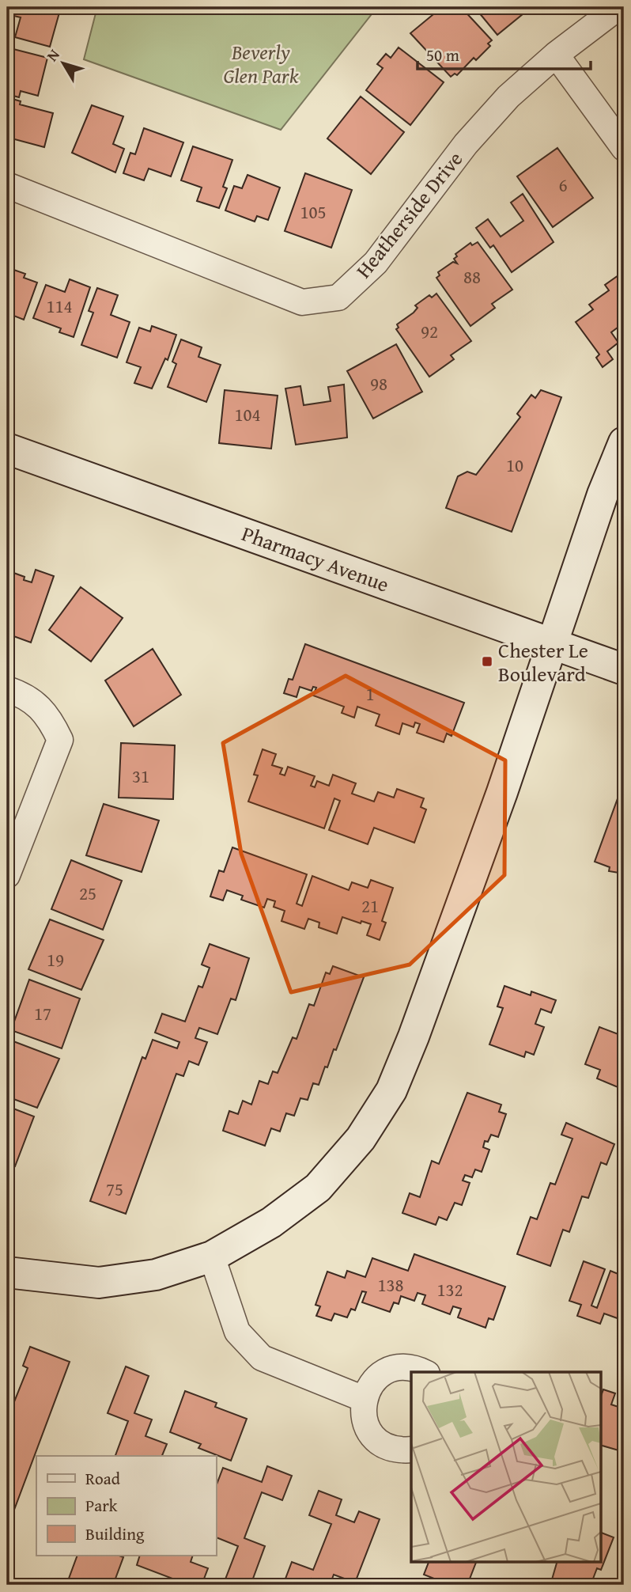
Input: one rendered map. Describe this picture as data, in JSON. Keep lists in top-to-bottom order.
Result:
{
  "streets": {
    "street": ["Heatherside Drive", "Pharmacy Avenue"]
  },
  "parks": ["Beverly Glen Park"],
  "places": {
    "transit": ["Chester Le Boulevard"]
  },
  "house_numbers": [
    "6",
    "105",
    "88",
    "114",
    "92",
    "98",
    "104",
    "10",
    "1",
    "31",
    "25",
    "21",
    "19",
    "17",
    "75",
    "138",
    "132"
  ],
  "legend": ["Road", "Park", "Building"],
  "scale_bar": "50 m",
  "north": "top left"
}
